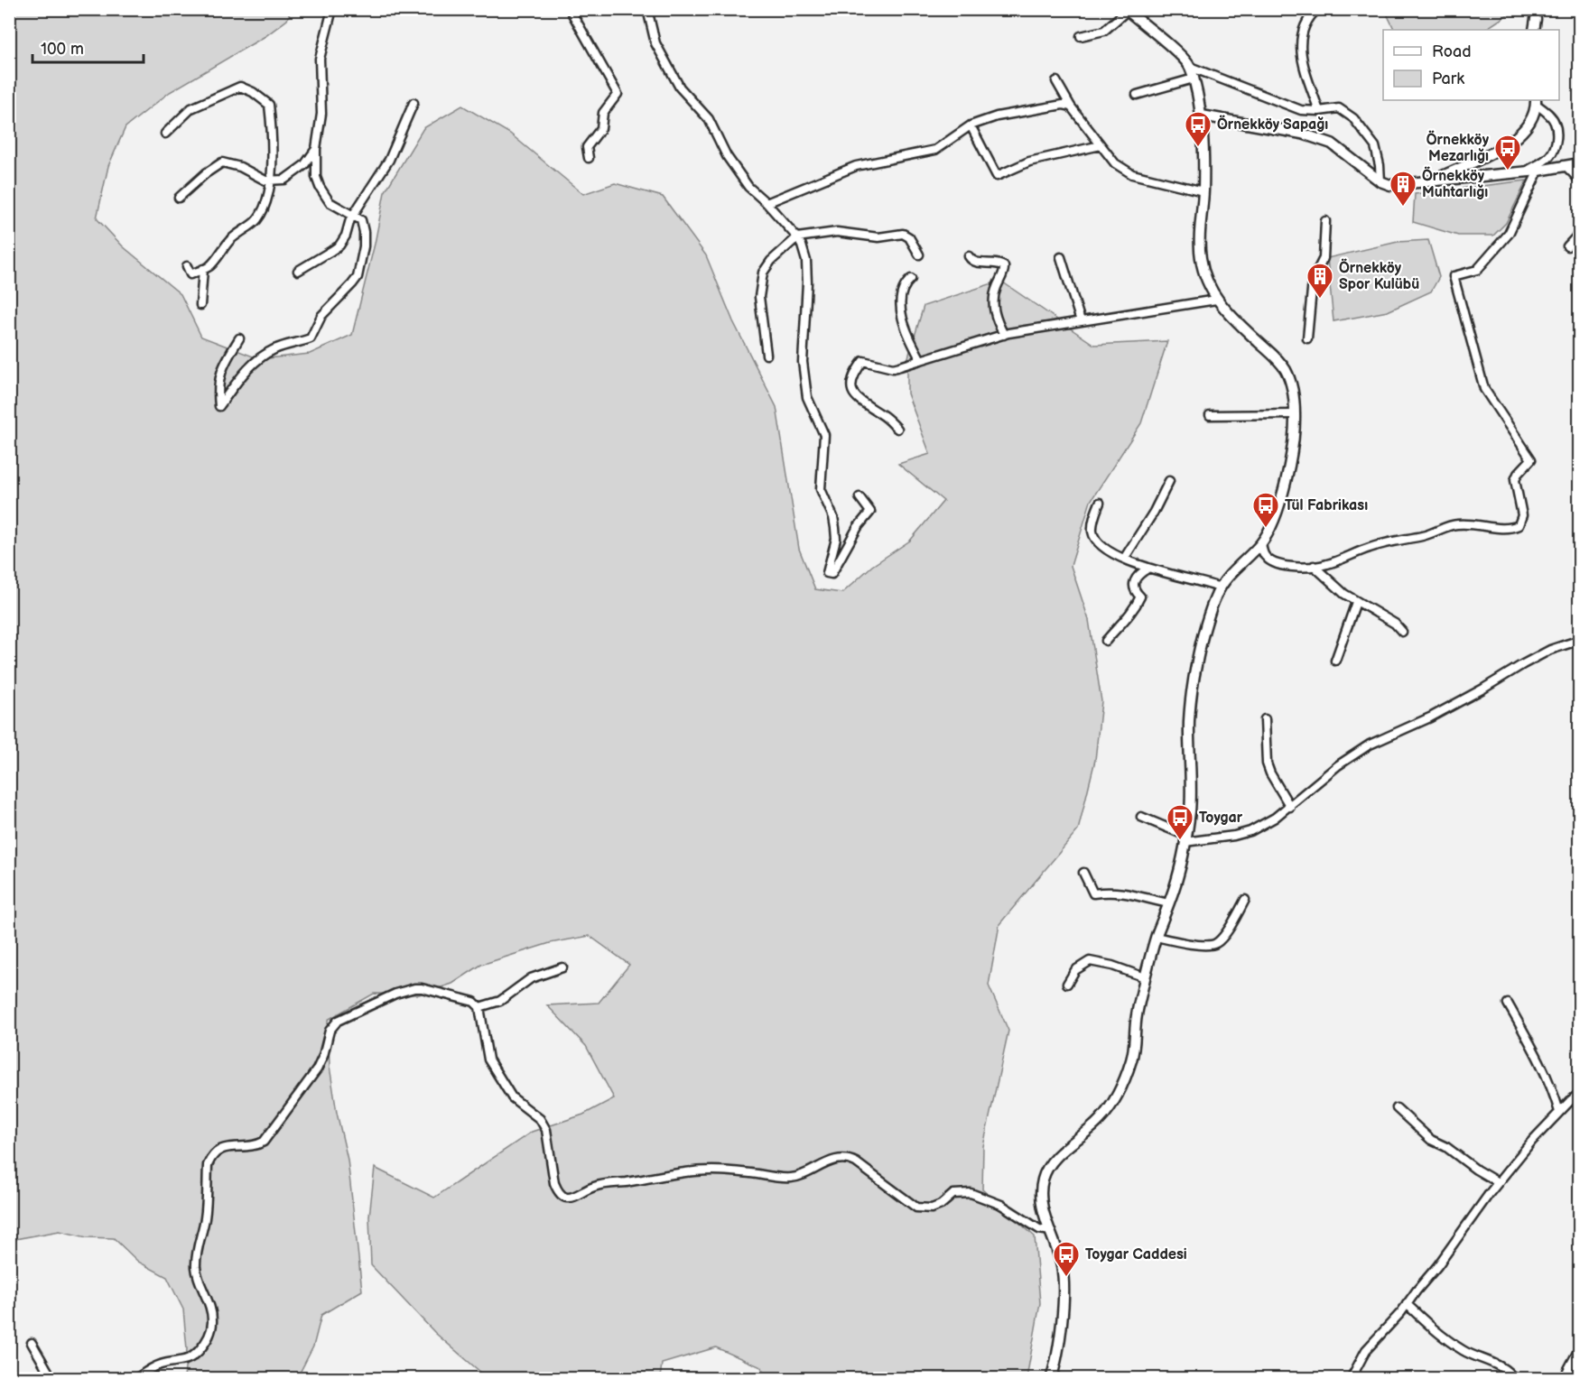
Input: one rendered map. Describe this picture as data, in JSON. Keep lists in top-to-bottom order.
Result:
{
  "places": {
    "bus stop": [
      "Örnekköy Sapağı",
      "Örnekköy Mezarlığı",
      "Tül Fabrikası",
      "Toygar",
      "Toygar Caddesi"
    ],
    "building": ["Örnekköy Muhtarlığı", "Örnekköy Spor Kulübü"]
  },
  "legend": ["Road", "Park"],
  "scale_bar": "100 m"
}
